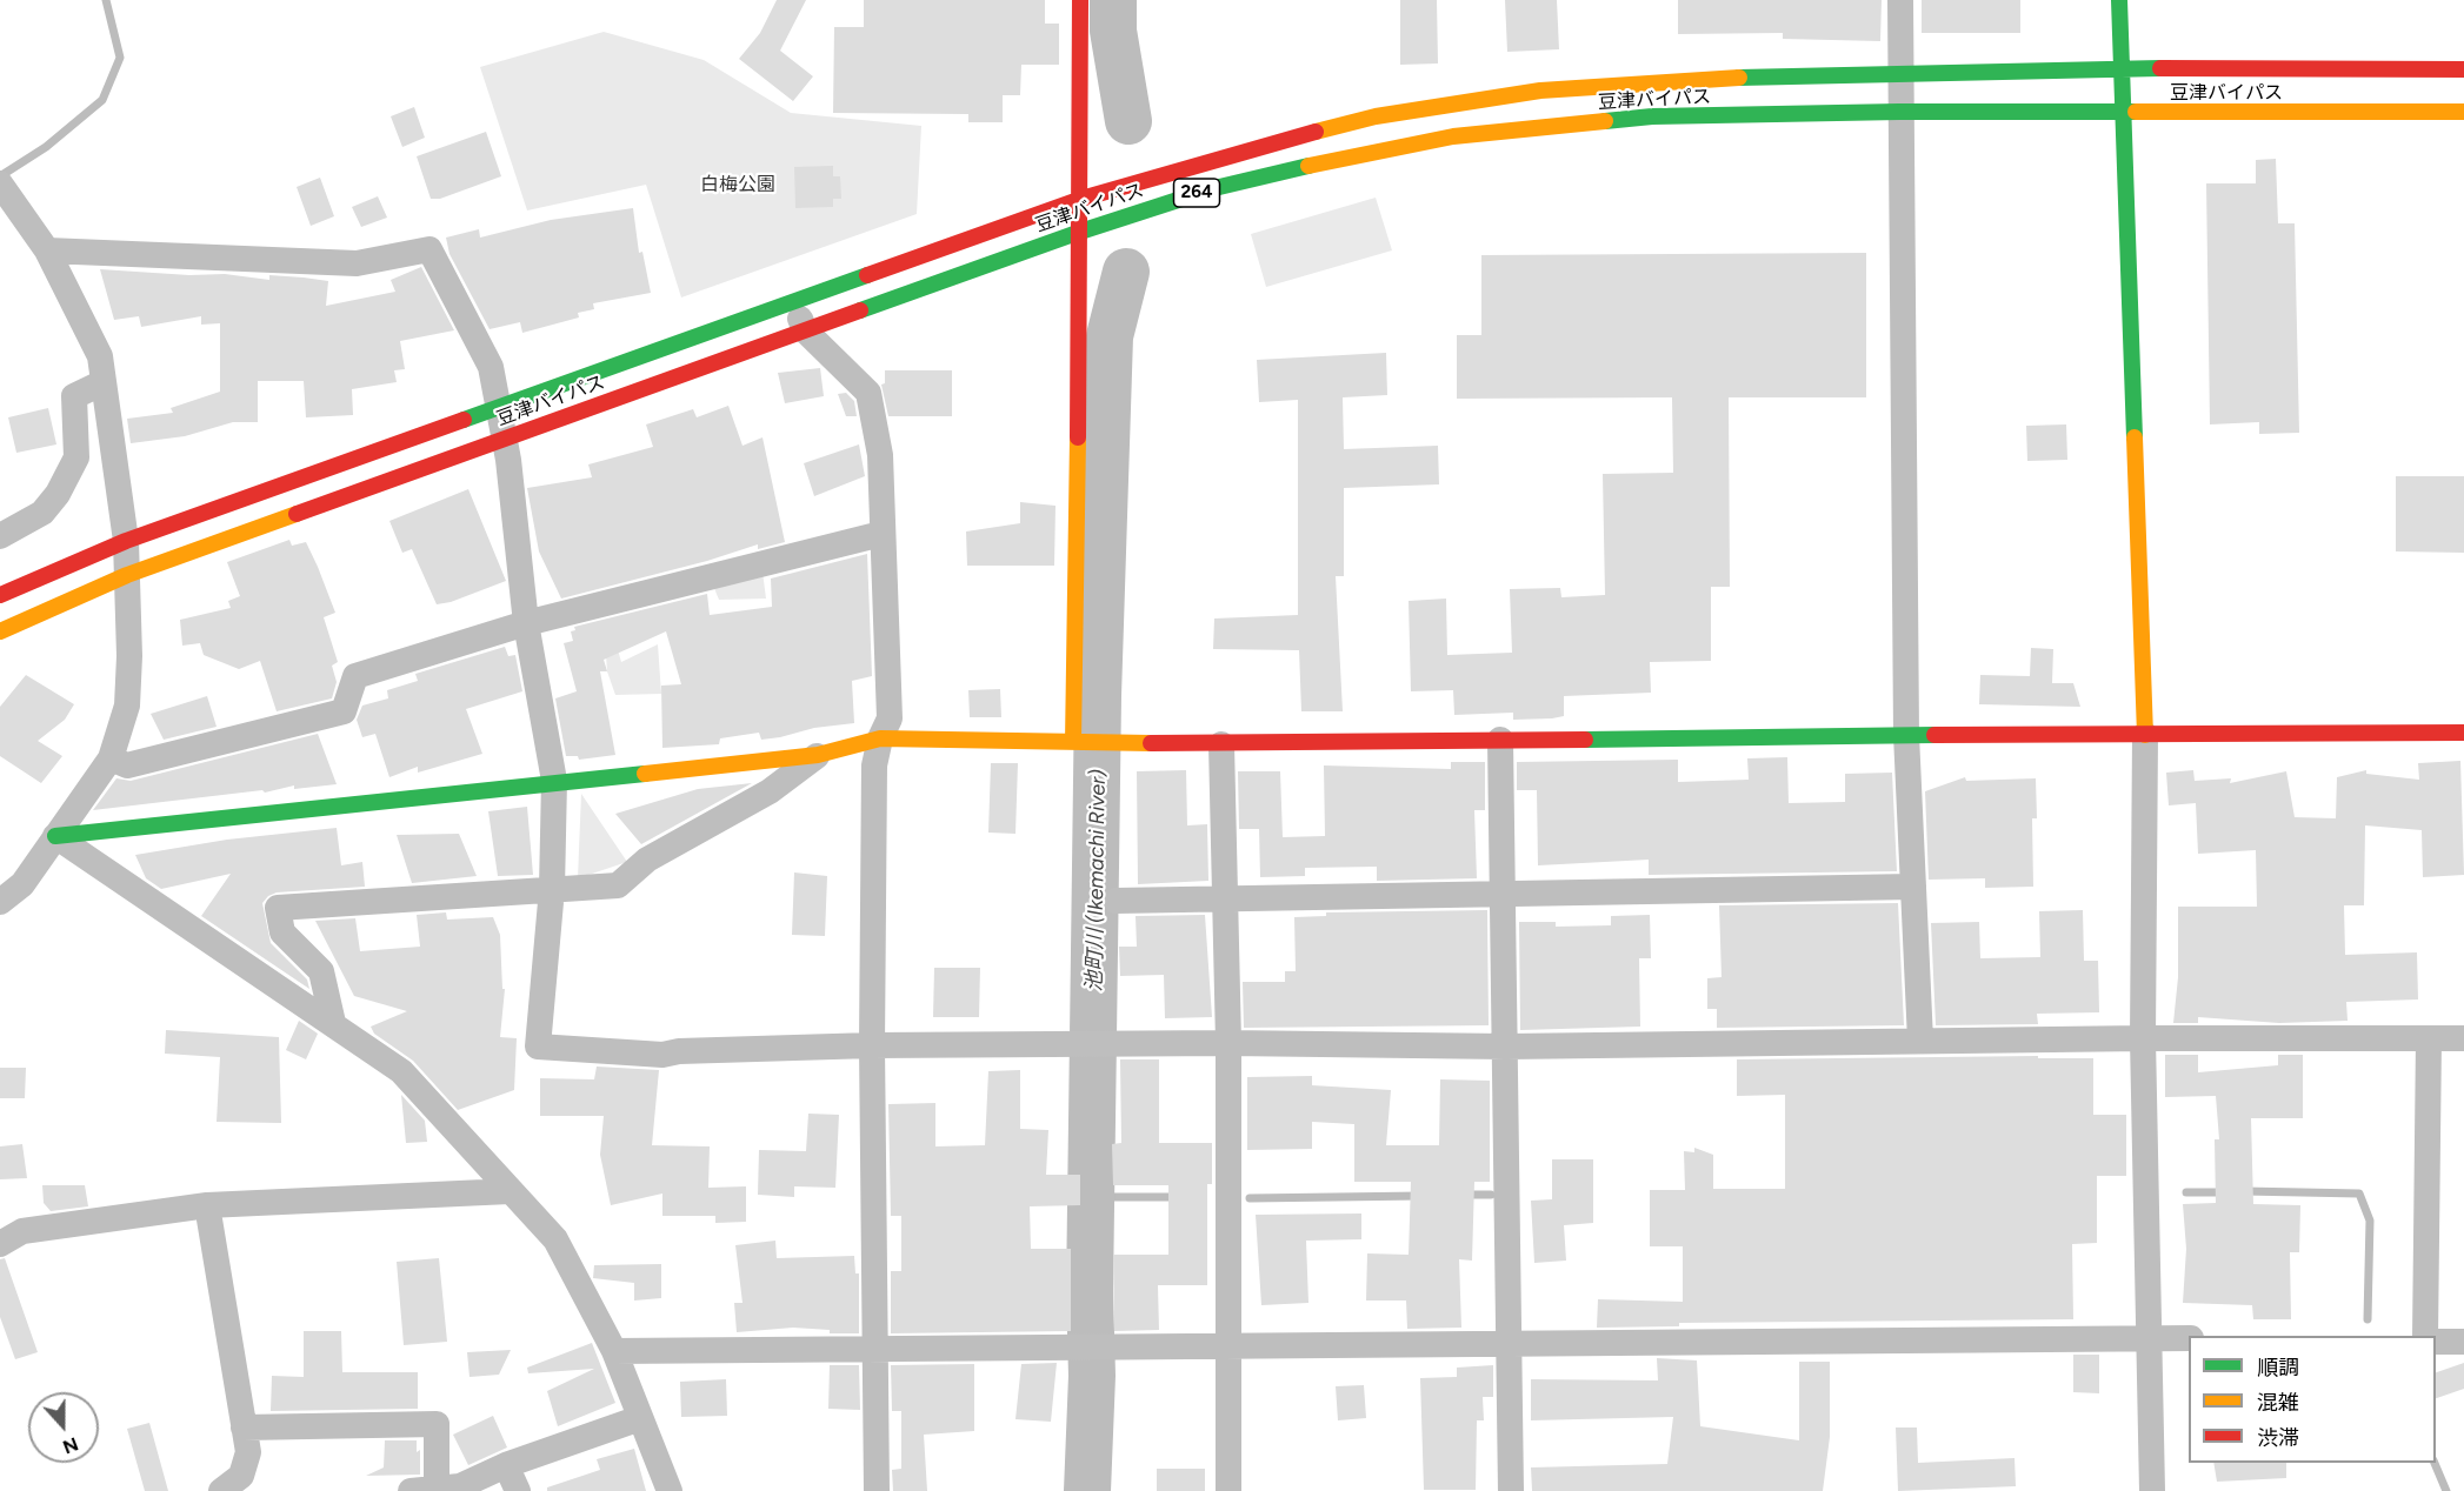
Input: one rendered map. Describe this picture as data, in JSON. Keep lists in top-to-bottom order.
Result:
{
  "streets": {
    "main road": ["豆津バイパス", "264"]
  },
  "water": ["池町川 (Ikemachi River)"],
  "parks": ["白梅公園"],
  "legend": ["順調", "混雑", "渋滞"],
  "north": "bottom"
}
